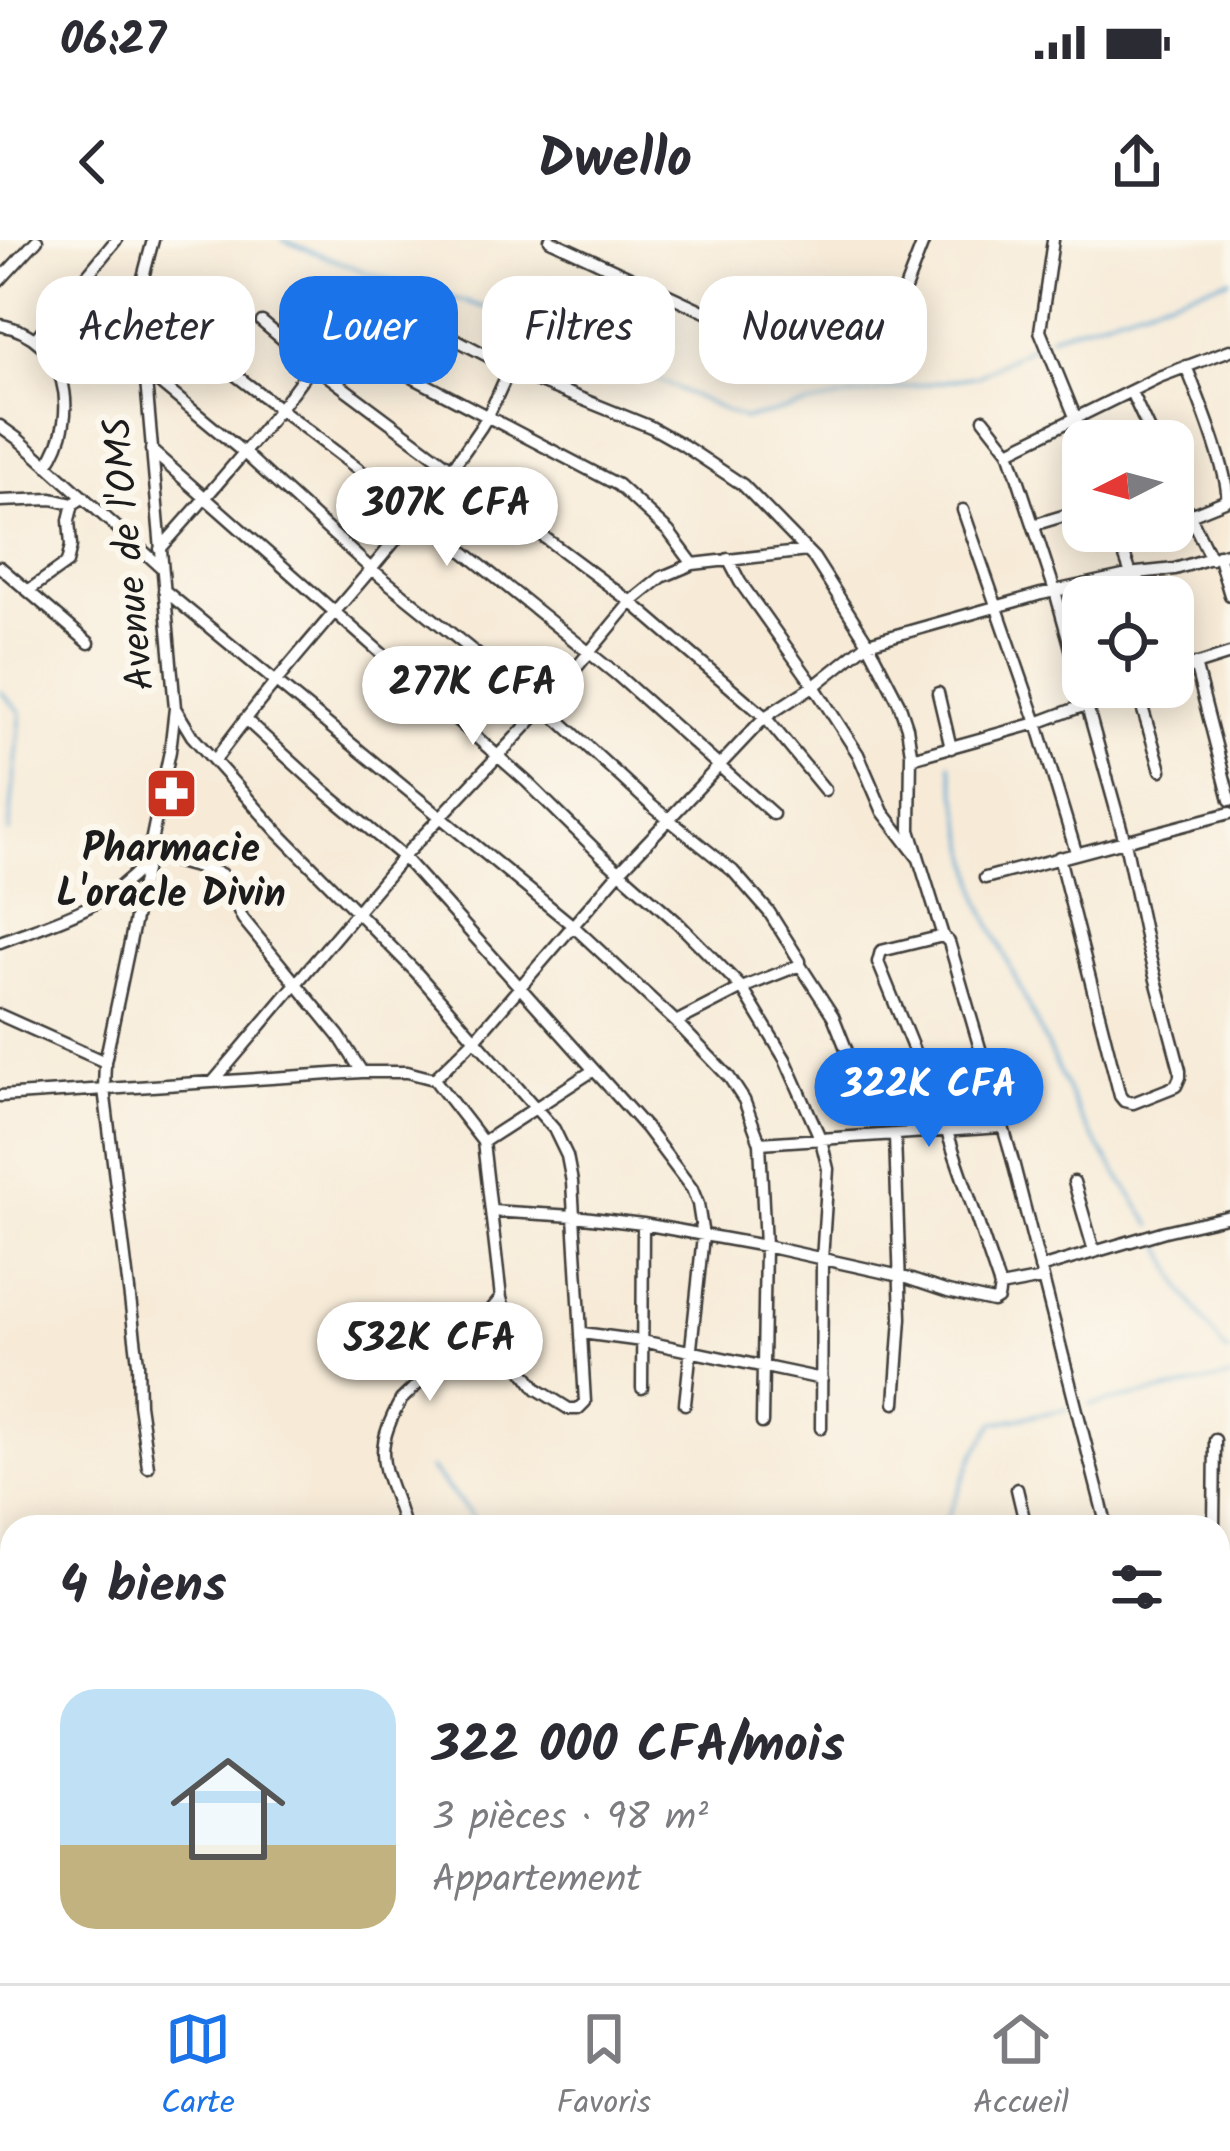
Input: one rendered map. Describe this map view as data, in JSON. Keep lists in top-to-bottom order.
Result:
{
  "streets": {
    "street": ["Avenue de l'OMS"]
  },
  "places": {
    "pharmacy": ["Pharmacie L'oracle Divin"]
  },
  "north": "left",
  "page": {
    "status": "06:27",
    "header": "Dwello",
    "chip": [
      "Acheter",
      "Louer",
      "Filtres",
      "Nouveau"
    ],
    "price": [
      "307K CFA",
      "277K CFA",
      "322K CFA",
      "532K CFA"
    ],
    "heading": "4 biens",
    "list": [
      {
        "name": "322 000 CFA/mois",
        "note": "3 pièces · 98 m² · Appartement"
      }
    ],
    "tabs": ["Carte", "Favoris", "Accueil"]
  }
}
